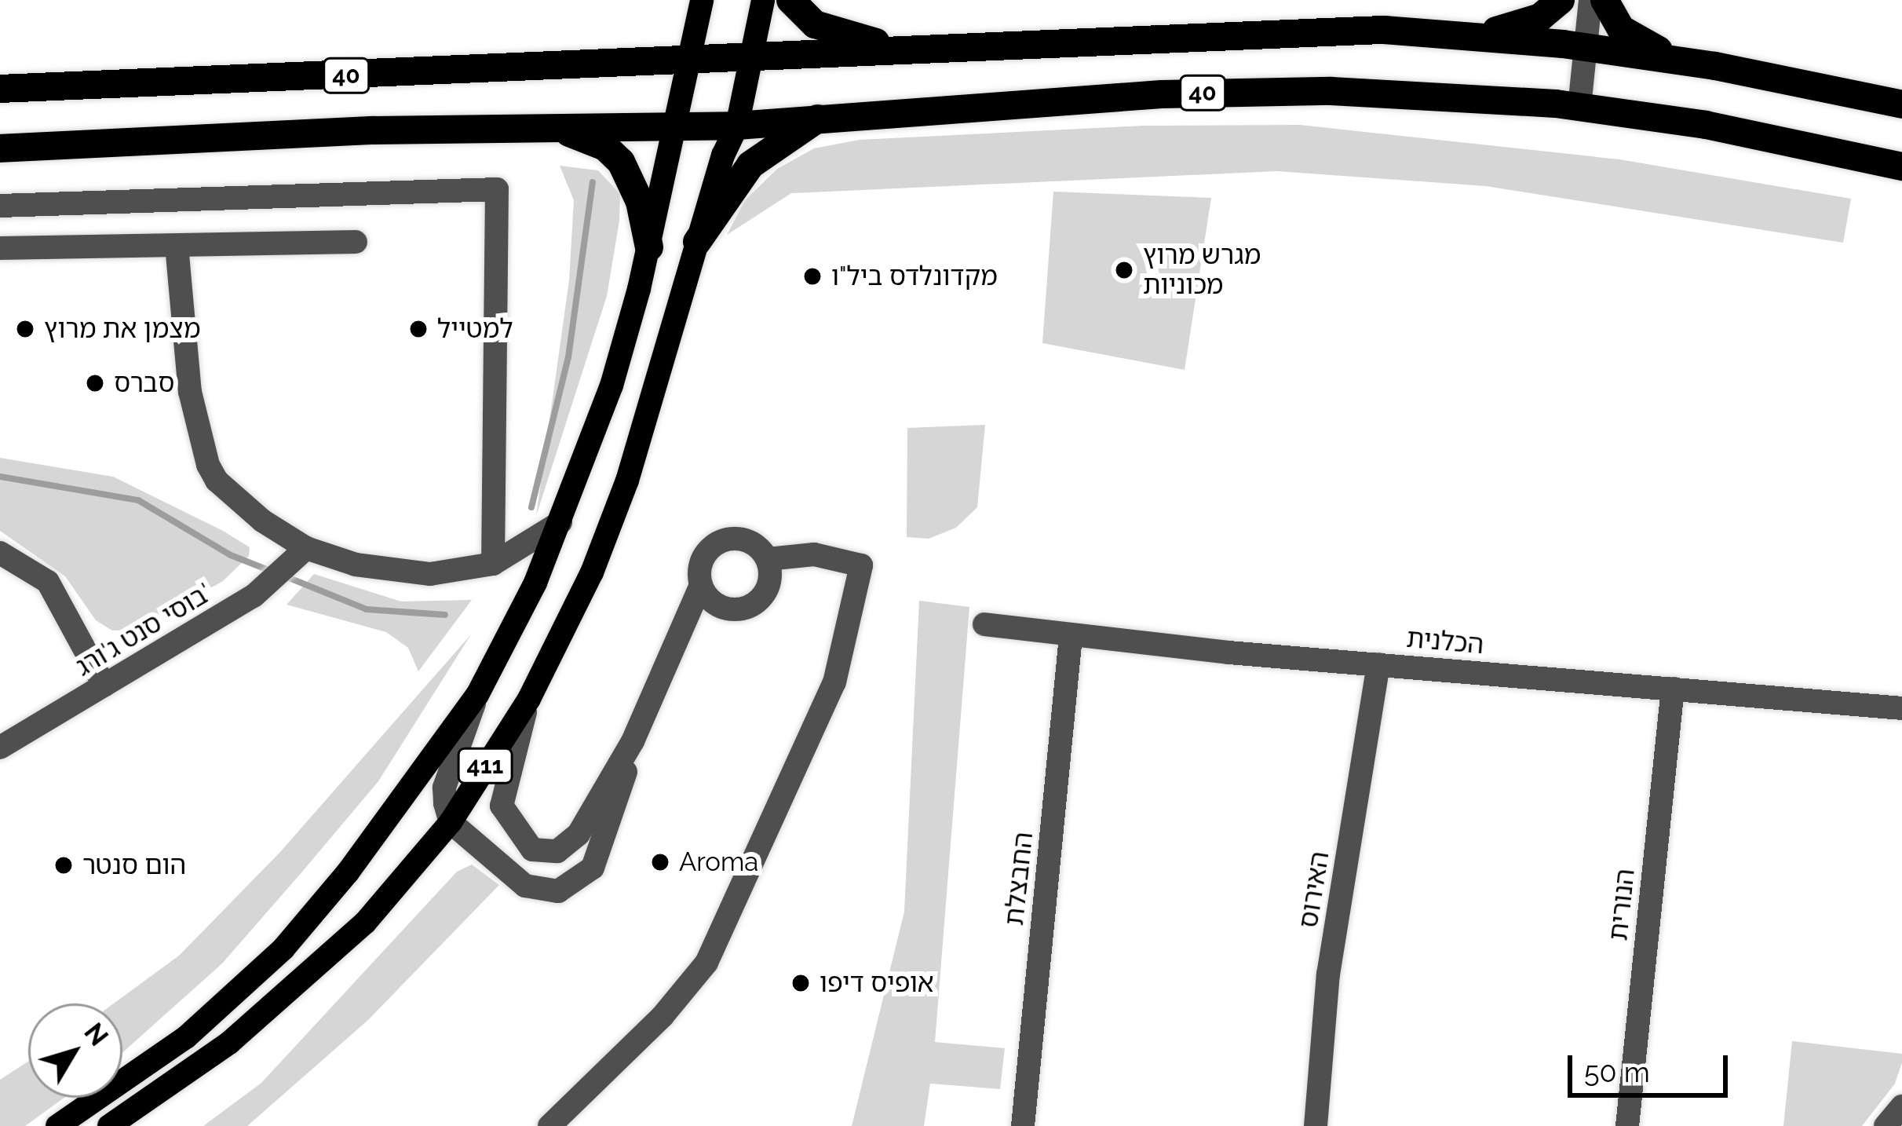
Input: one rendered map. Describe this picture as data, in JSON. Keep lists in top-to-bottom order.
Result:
{
  "streets": {
    "highway": ["40"],
    "main road": ["411"],
    "street": [
      "בוסי סנט ג'ורג'",
      "הכלנית",
      "החבצלת",
      "האירוס",
      "הנורית"
    ]
  },
  "crossings": [
    ["40", "411"],
    ["הכלנית", "החבצלת"],
    ["הכלנית", "האירוס"],
    ["הכלנית", "הנורית"]
  ],
  "places": [
    "מגרש מרוץ מכוניות",
    "מקדונלדס ביל\"ו",
    "מצמן את מרוץ",
    "למטייל",
    "סברס",
    "Aroma",
    "הום סנטר",
    "אופיס דיפו"
  ],
  "scale_bar": "50 m",
  "north": "top right"
}
